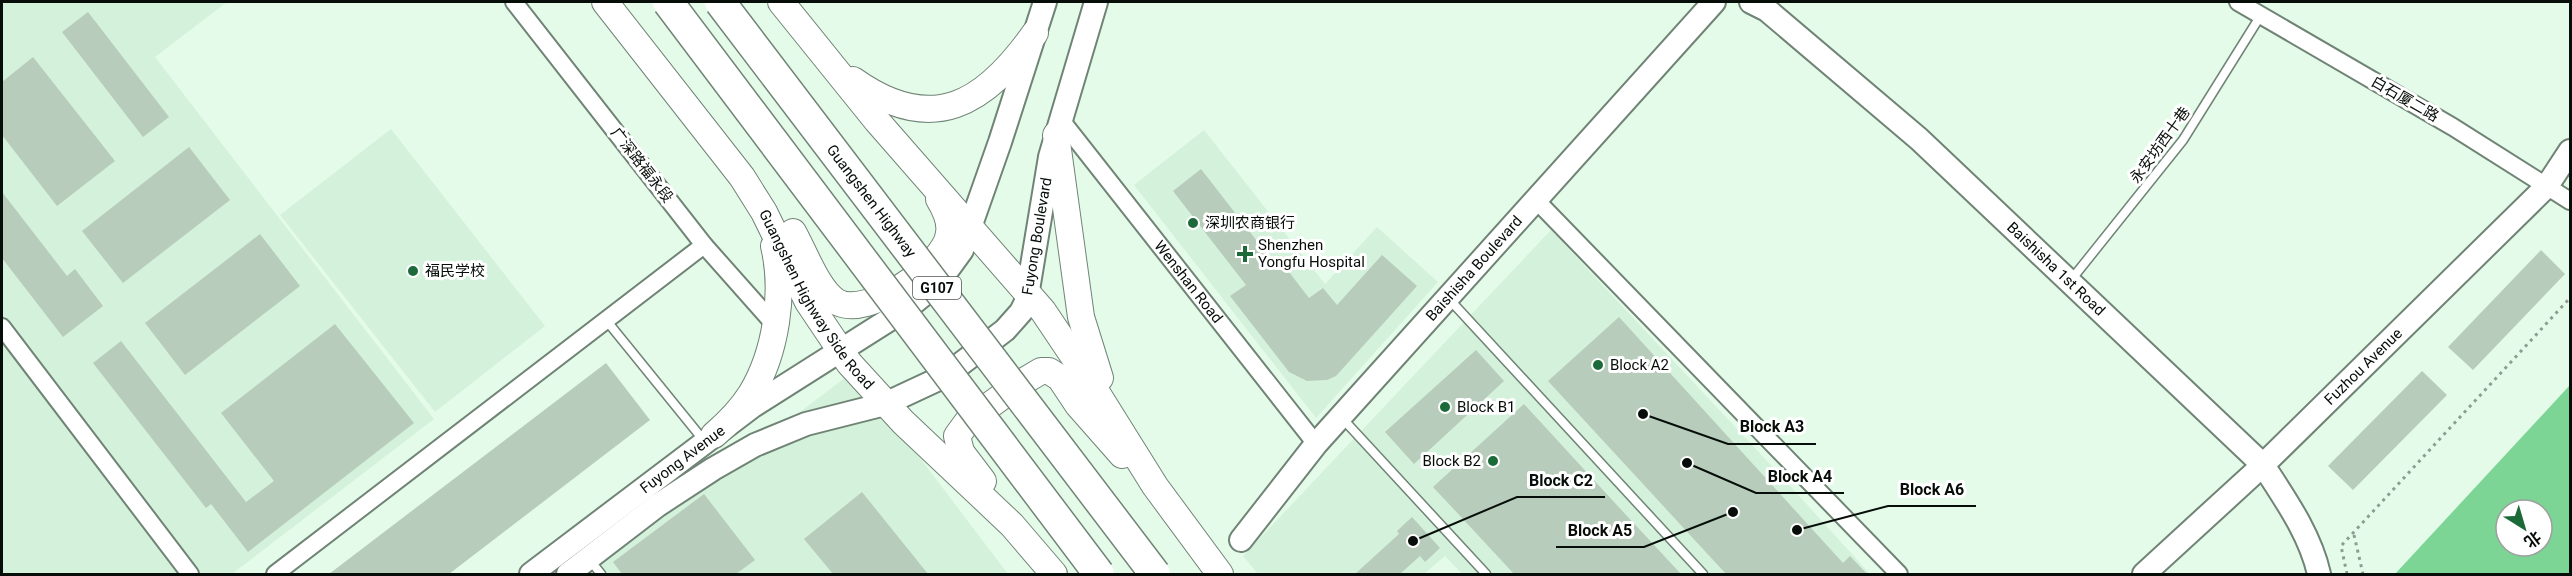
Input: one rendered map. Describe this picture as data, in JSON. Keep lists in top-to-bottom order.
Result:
{
  "streets": {
    "highway": ["Guangshen Highway", "G107"],
    "main road": [
      "Fuyong Boulevard",
      "Baishisha Boulevard",
      "Baishisha 1st Road",
      "Guangshen Highway Side Road",
      "Fuzhou Avenue",
      "Fuyong Avenue"
    ],
    "street": ["白石厦二路", "广深路福永段", "Wenshan Road"],
    "lane": ["永安坊西十巷"]
  },
  "crossings": [
    ["白石厦二路", "永安坊西十巷"],
    ["白石厦二路", "Fuzhou Avenue"],
    ["永安坊西十巷", "Baishisha 1st Road"],
    ["Fuyong Boulevard", "Wenshan Road"],
    ["Fuyong Boulevard", "Guangshen Highway Side Road"],
    ["Fuyong Boulevard", "Fuyong Avenue"],
    ["Baishisha Boulevard", "Wenshan Road"],
    ["Baishisha 1st Road", "Fuzhou Avenue"],
    ["Guangshen Highway Side Road", "Fuyong Avenue"]
  ],
  "places": {
    "other": [
      "深圳农商银行",
      "福民学校",
      "Block A2",
      "Block B1",
      "Block A3",
      "Block B2",
      "Block A4",
      "Block A5",
      "Block A6",
      "Block C2"
    ],
    "health": ["Shenzhen Yongfu Hospital"]
  },
  "north": "bottom right"
}
